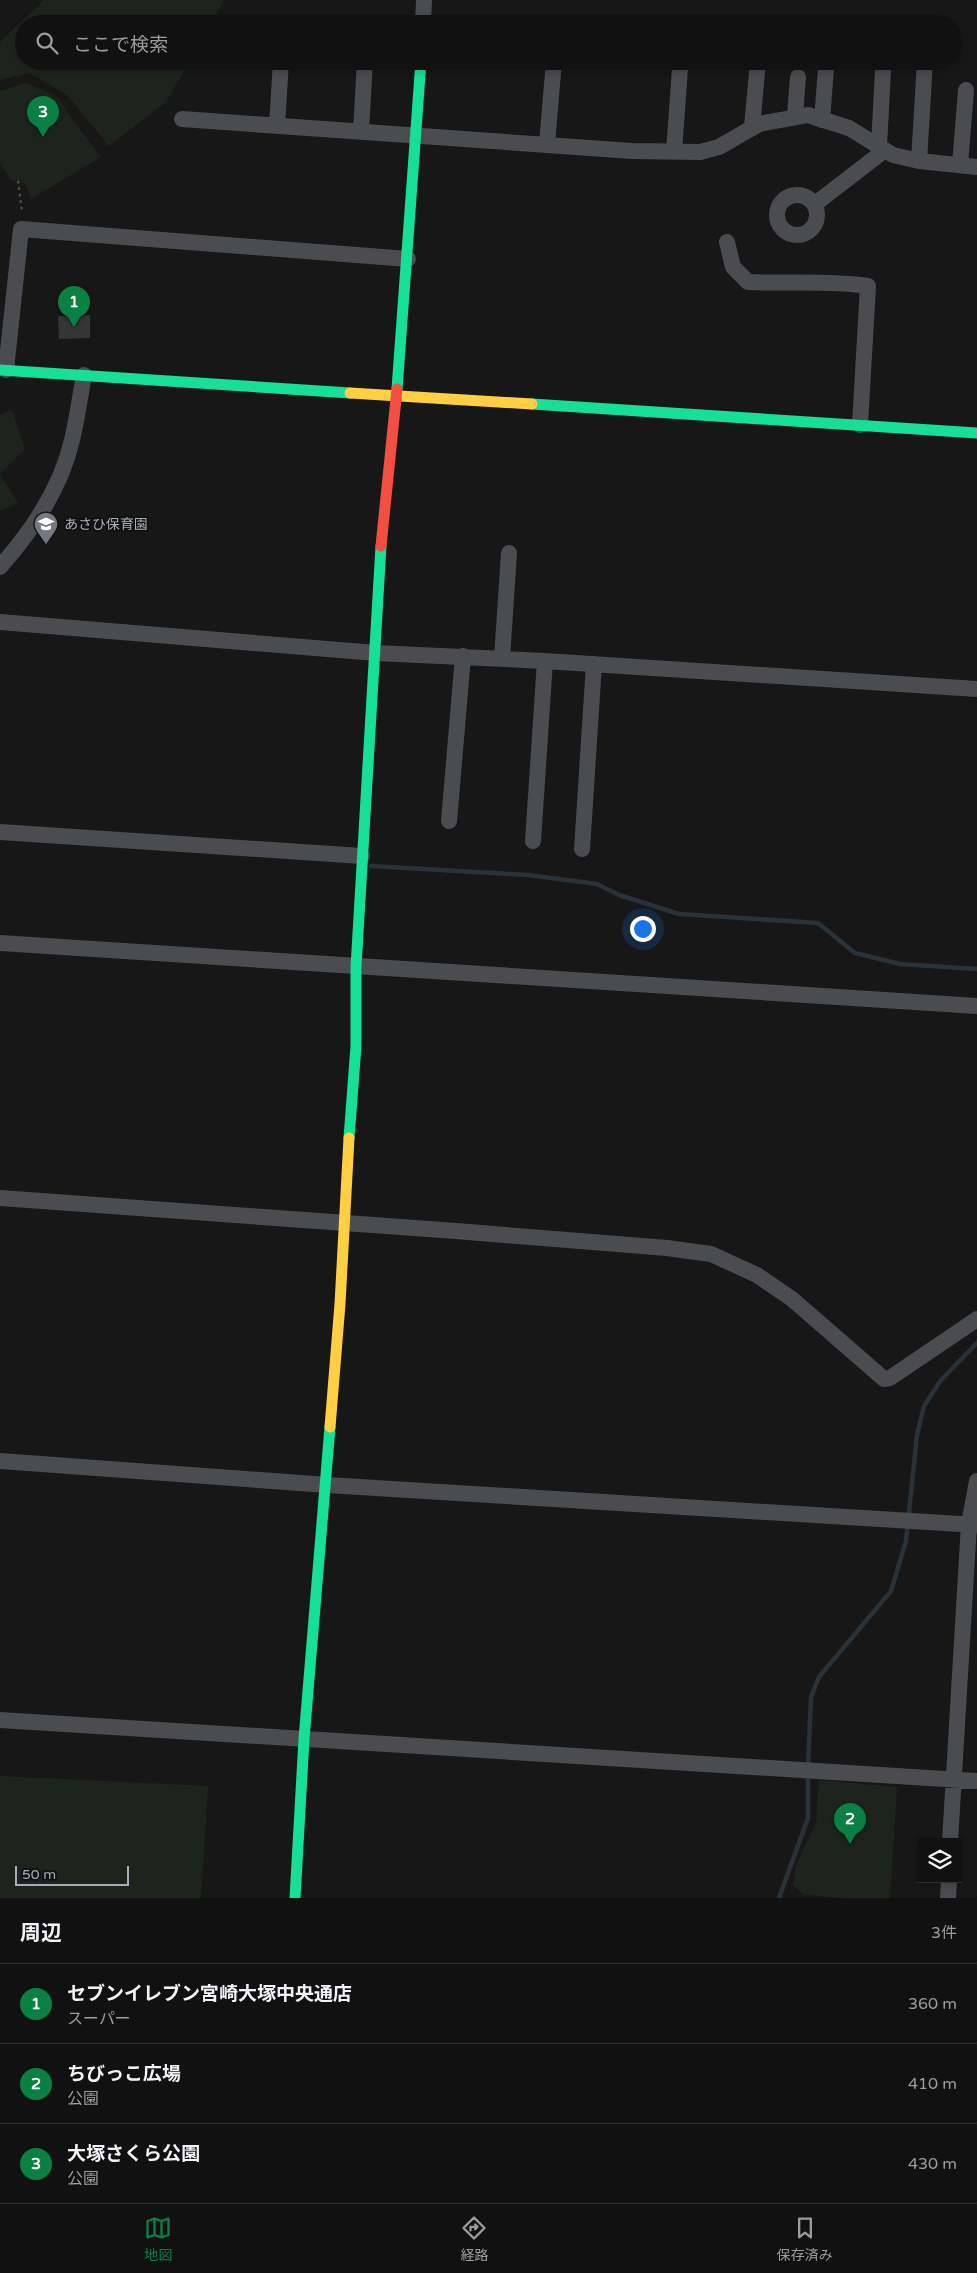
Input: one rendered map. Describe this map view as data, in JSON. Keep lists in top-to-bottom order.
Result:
{
  "places": {
    "school or university": ["あさひ保育園"]
  },
  "scale_bar": "50 m",
  "page": {
    "search": "ここで検索",
    "pins": ["3", "1", "2"],
    "scale": "50 m",
    "heading": ["周辺", "3件"],
    "list": [
      {
        "mark": "1",
        "name": "セブンイレブン宮崎大塚中央通店",
        "note": "スーパー",
        "value": "360 m"
      },
      {
        "mark": "2",
        "name": "ちびっこ広場",
        "note": "公園",
        "value": "410 m"
      },
      {
        "mark": "3",
        "name": "大塚さくら公園",
        "note": "公園",
        "value": "430 m"
      }
    ],
    "nav": ["地図", "経路", "保存済み"]
  }
}
